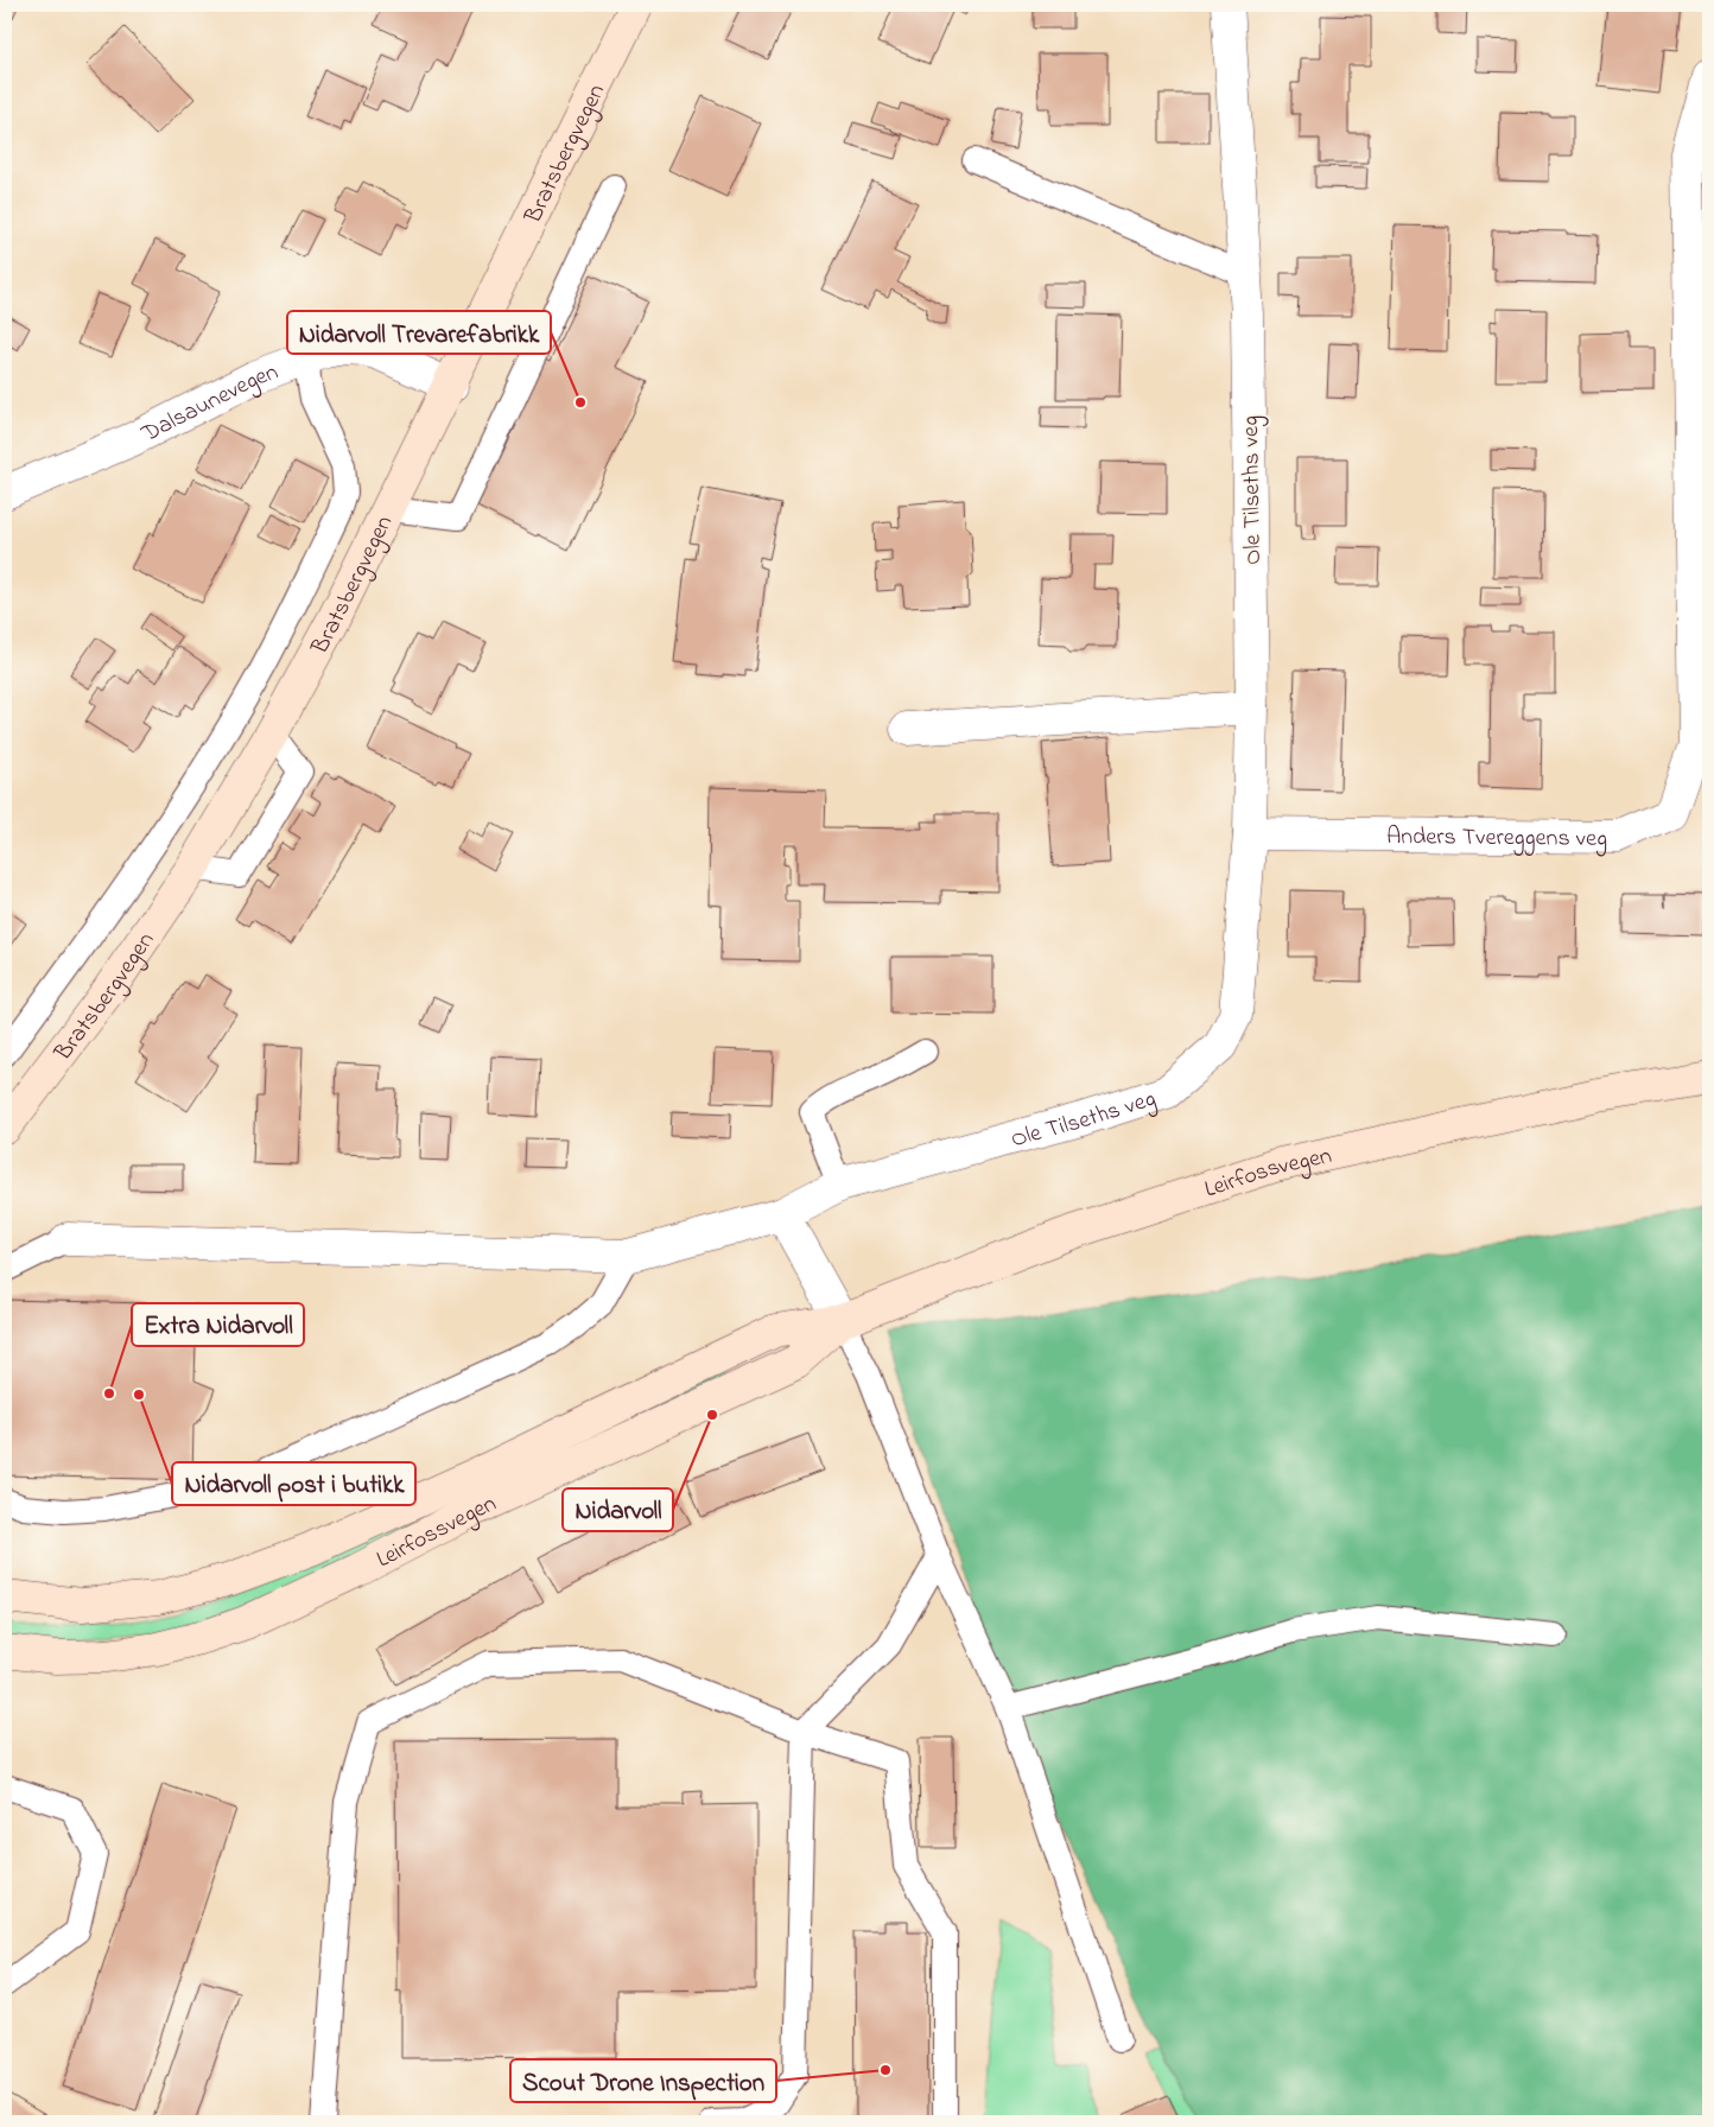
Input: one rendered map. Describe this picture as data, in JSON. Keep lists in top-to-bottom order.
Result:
{
  "streets": {
    "street": [
      "Bratsbergvegen",
      "Dalsaunevegen",
      "Ole Tilseths veg",
      "Anders Tvereggens veg",
      "Leirfossvegen"
    ]
  },
  "crossings": [
    ["Bratsbergvegen", "Dalsaunevegen"],
    ["Ole Tilseths veg", "Anders Tvereggens veg"]
  ],
  "places": [
    "Nidarvoll Trevarefabrikk",
    "Extra Nidarvoll",
    "Nidarvoll post i butikk",
    "Nidarvoll",
    "Scout Drone Inspection"
  ]
}
